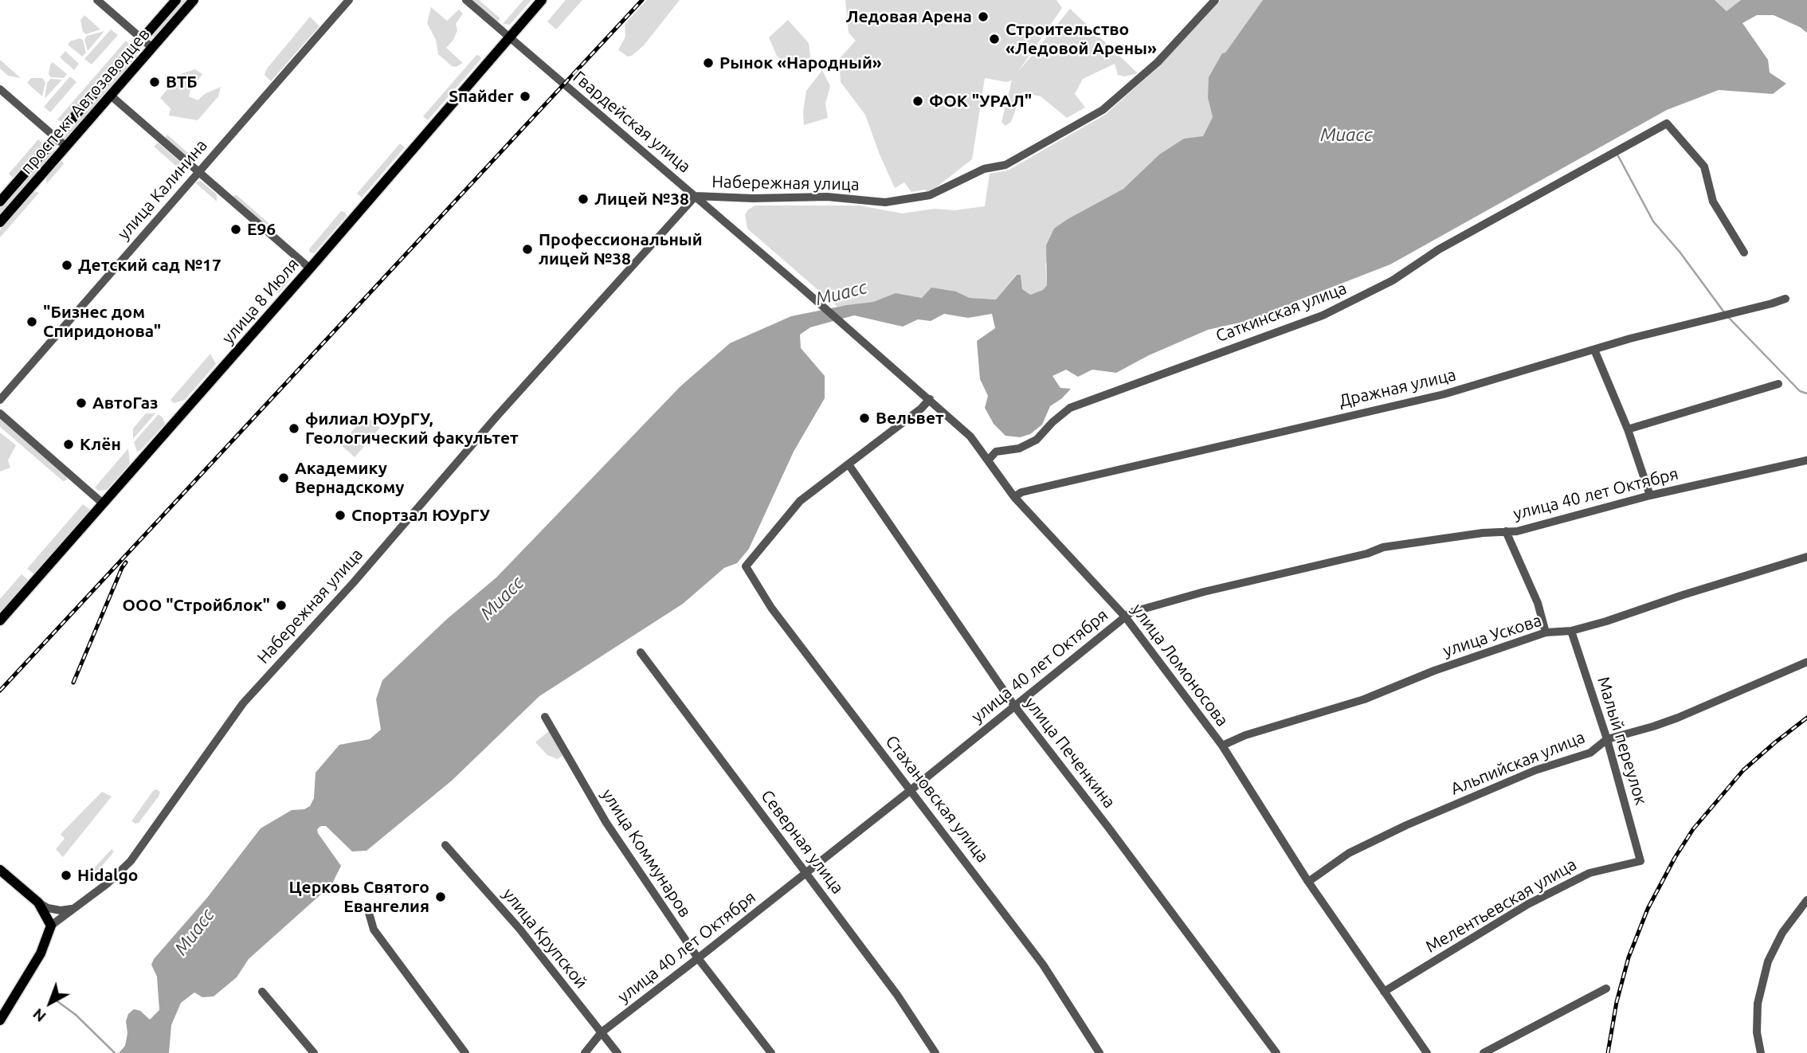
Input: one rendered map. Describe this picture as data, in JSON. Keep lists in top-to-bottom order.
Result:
{
  "streets": {
    "main road": ["проспект Автозаводцев", "улица 8 Июля"],
    "street": [
      "Гвардейская улица",
      "Набережная улица",
      "улица Калинина",
      "Саткинская улица",
      "Дражная улица",
      "улица 40 лет Октября",
      "улица Ускова",
      "улица Ломоносова",
      "Малый переулок",
      "улица Печенкина",
      "Альпийская улица",
      "Стахановская улица",
      "Северная улица",
      "улица Коммунаров",
      "Мелентьевская улица",
      "улица Крупской"
    ]
  },
  "crossings": [
    ["Гвардейская улица", "Набережная улица"],
    ["Гвардейская улица", "улица 8 Июля"],
    ["Гвардейская улица", "улица Ломоносова"],
    ["Саткинская улица", "улица Ломоносова"],
    ["Дражная улица", "улица Ломоносова"],
    ["улица 40 лет Октября", "улица Ломоносова"],
    ["улица 40 лет Октября", "улица Печенкина"],
    ["улица 40 лет Октября", "Стахановская улица"],
    ["улица 40 лет Октября", "Северная улица"],
    ["улица 40 лет Октября", "улица Коммунаров"],
    ["улица 40 лет Октября", "улица Крупской"],
    ["улица Ускова", "улица Ломоносова"],
    ["улица Ускова", "Малый переулок"],
    ["улица Ломоносова", "Альпийская улица"],
    ["улица Ломоносова", "Мелентьевская улица"],
    ["Малый переулок", "Альпийская улица"],
    ["Малый переулок", "Мелентьевская улица"],
    ["улица Печенкина", "Стахановская улица"]
  ],
  "water": ["Миасс"],
  "places": [
    "Ледовая Арена",
    "Строительство «Ледовой Арены»",
    "Рынок «Народный»",
    "ВТБ",
    "Sпайder",
    "ФОК \"УРАЛ\"",
    "Лицей №38",
    "E96",
    "Профессиональный лицей №38",
    "Детский сад №17",
    "\"Бизнес дом Спиридонова\"",
    "АвтоГаз",
    "Вельвет",
    "филиал ЮУрГУ, Геологический факультет",
    "Клён",
    "Академику Вернадскому",
    "Спортзал ЮУрГУ",
    "ООО \"Стройблок\"",
    "Hidalgo",
    "Церковь Святого Евангелия"
  ],
  "north": "bottom left"
}
